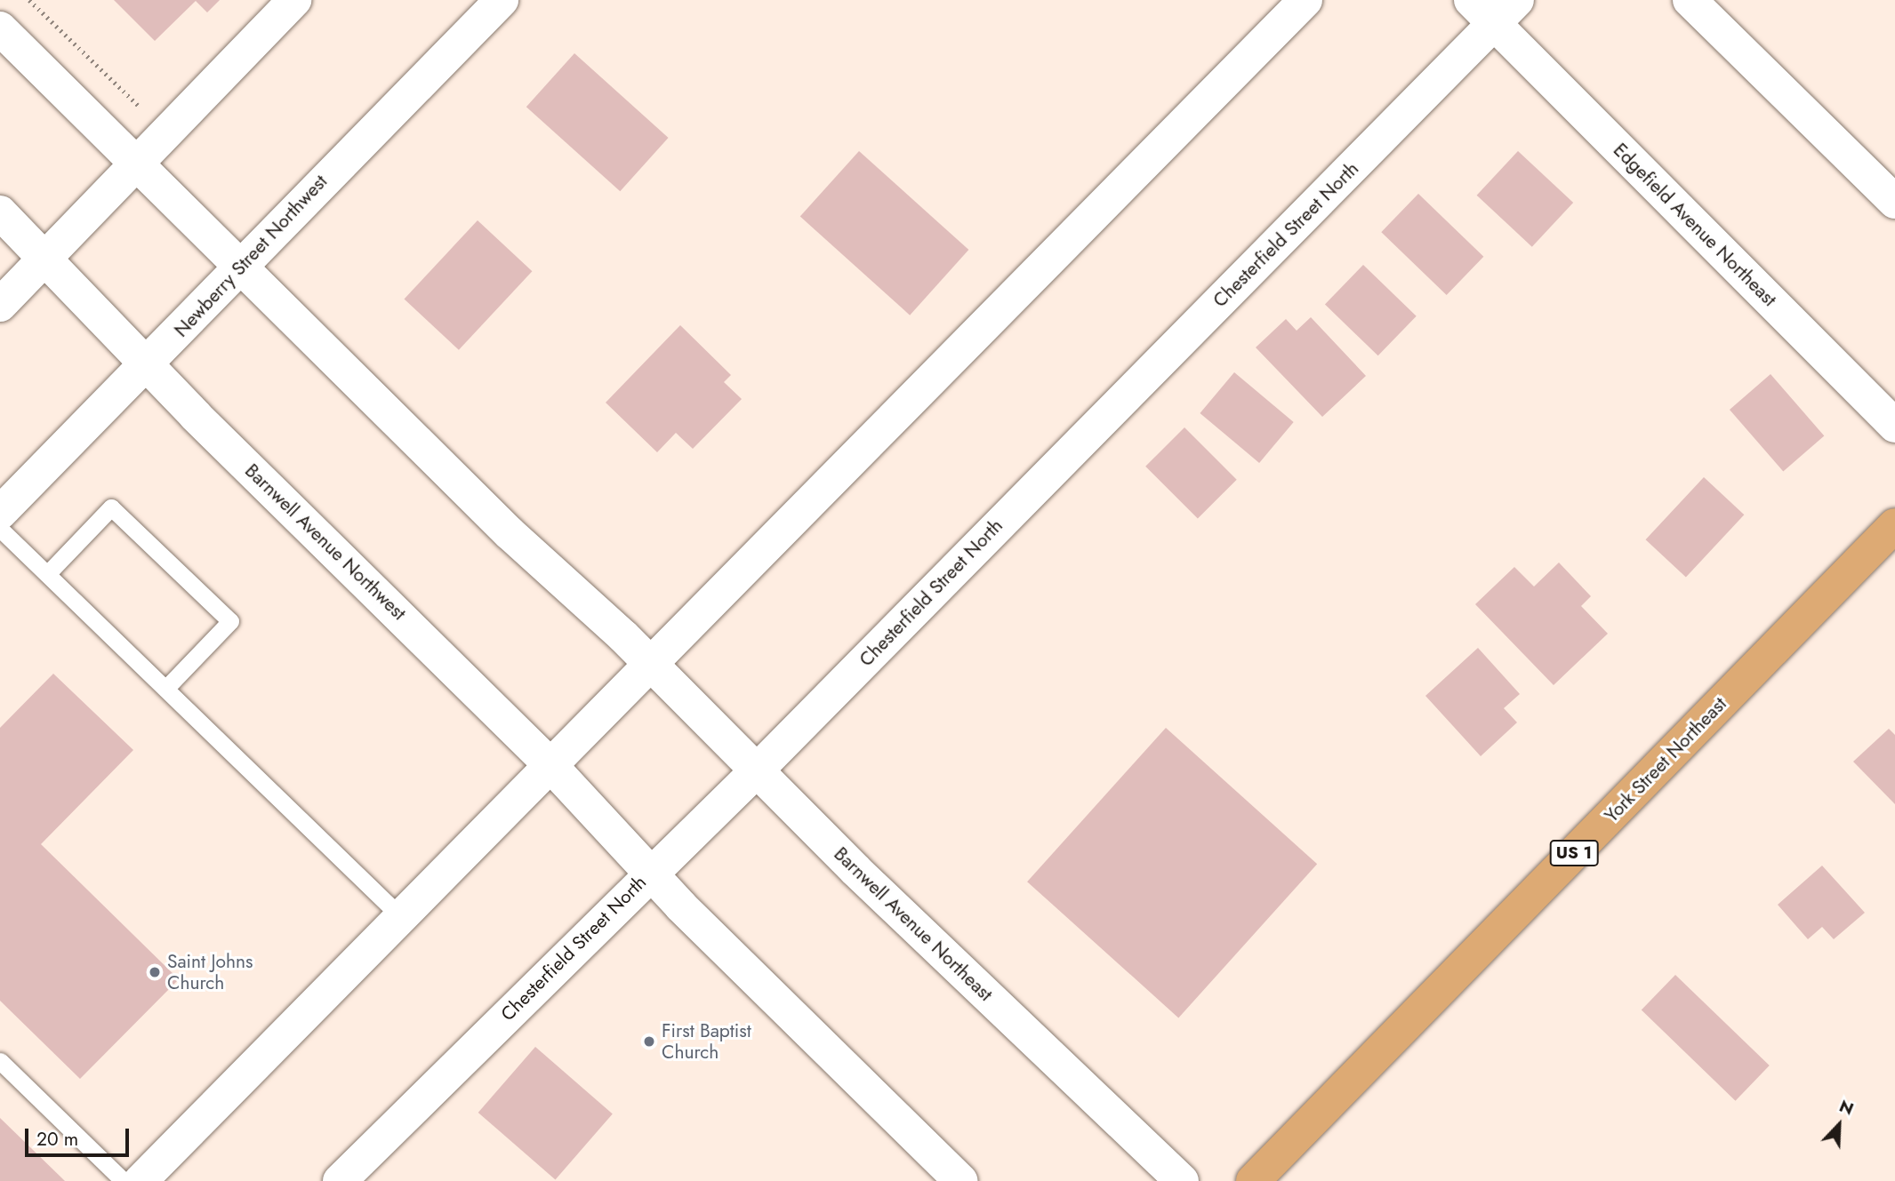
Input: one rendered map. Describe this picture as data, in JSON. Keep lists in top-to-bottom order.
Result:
{
  "streets": {
    "main road": ["York Street Northeast", "US 1"],
    "street": [
      "Edgefield Avenue Northeast",
      "Chesterfield Street North",
      "Newberry Street Northwest",
      "Barnwell Avenue Northwest",
      "Barnwell Avenue Northeast"
    ]
  },
  "crossings": [
    ["Edgefield Avenue Northeast", "Chesterfield Street North"],
    ["Chesterfield Street North", "Barnwell Avenue Northwest"],
    ["Chesterfield Street North", "Barnwell Avenue Northeast"],
    ["Newberry Street Northwest", "Barnwell Avenue Northwest"]
  ],
  "places": ["Saint Johns Church", "First Baptist Church"],
  "scale_bar": "20 m",
  "north": "top right"
}
